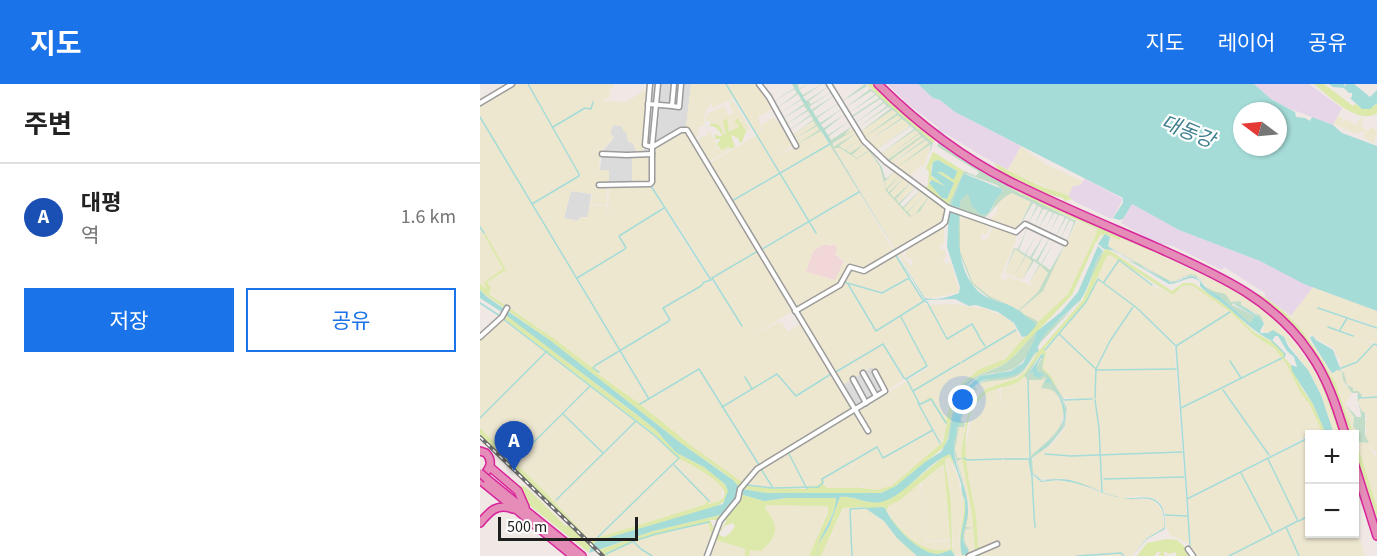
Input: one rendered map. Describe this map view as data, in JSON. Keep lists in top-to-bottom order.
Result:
{
  "water": ["대동강"],
  "scale_bar": "500 m",
  "north": "left",
  "page": {
    "header": "지도",
    "nav": ["지도", "레이어", "공유"],
    "heading": "주변",
    "list": [
      {
        "mark": "A",
        "name": "대평",
        "note": "역",
        "value": "1.6 km"
      }
    ],
    "buttons": ["저장", "공유"],
    "pins": "A",
    "map_buttons": ["+", "−"],
    "scale": "500 m"
  }
}
